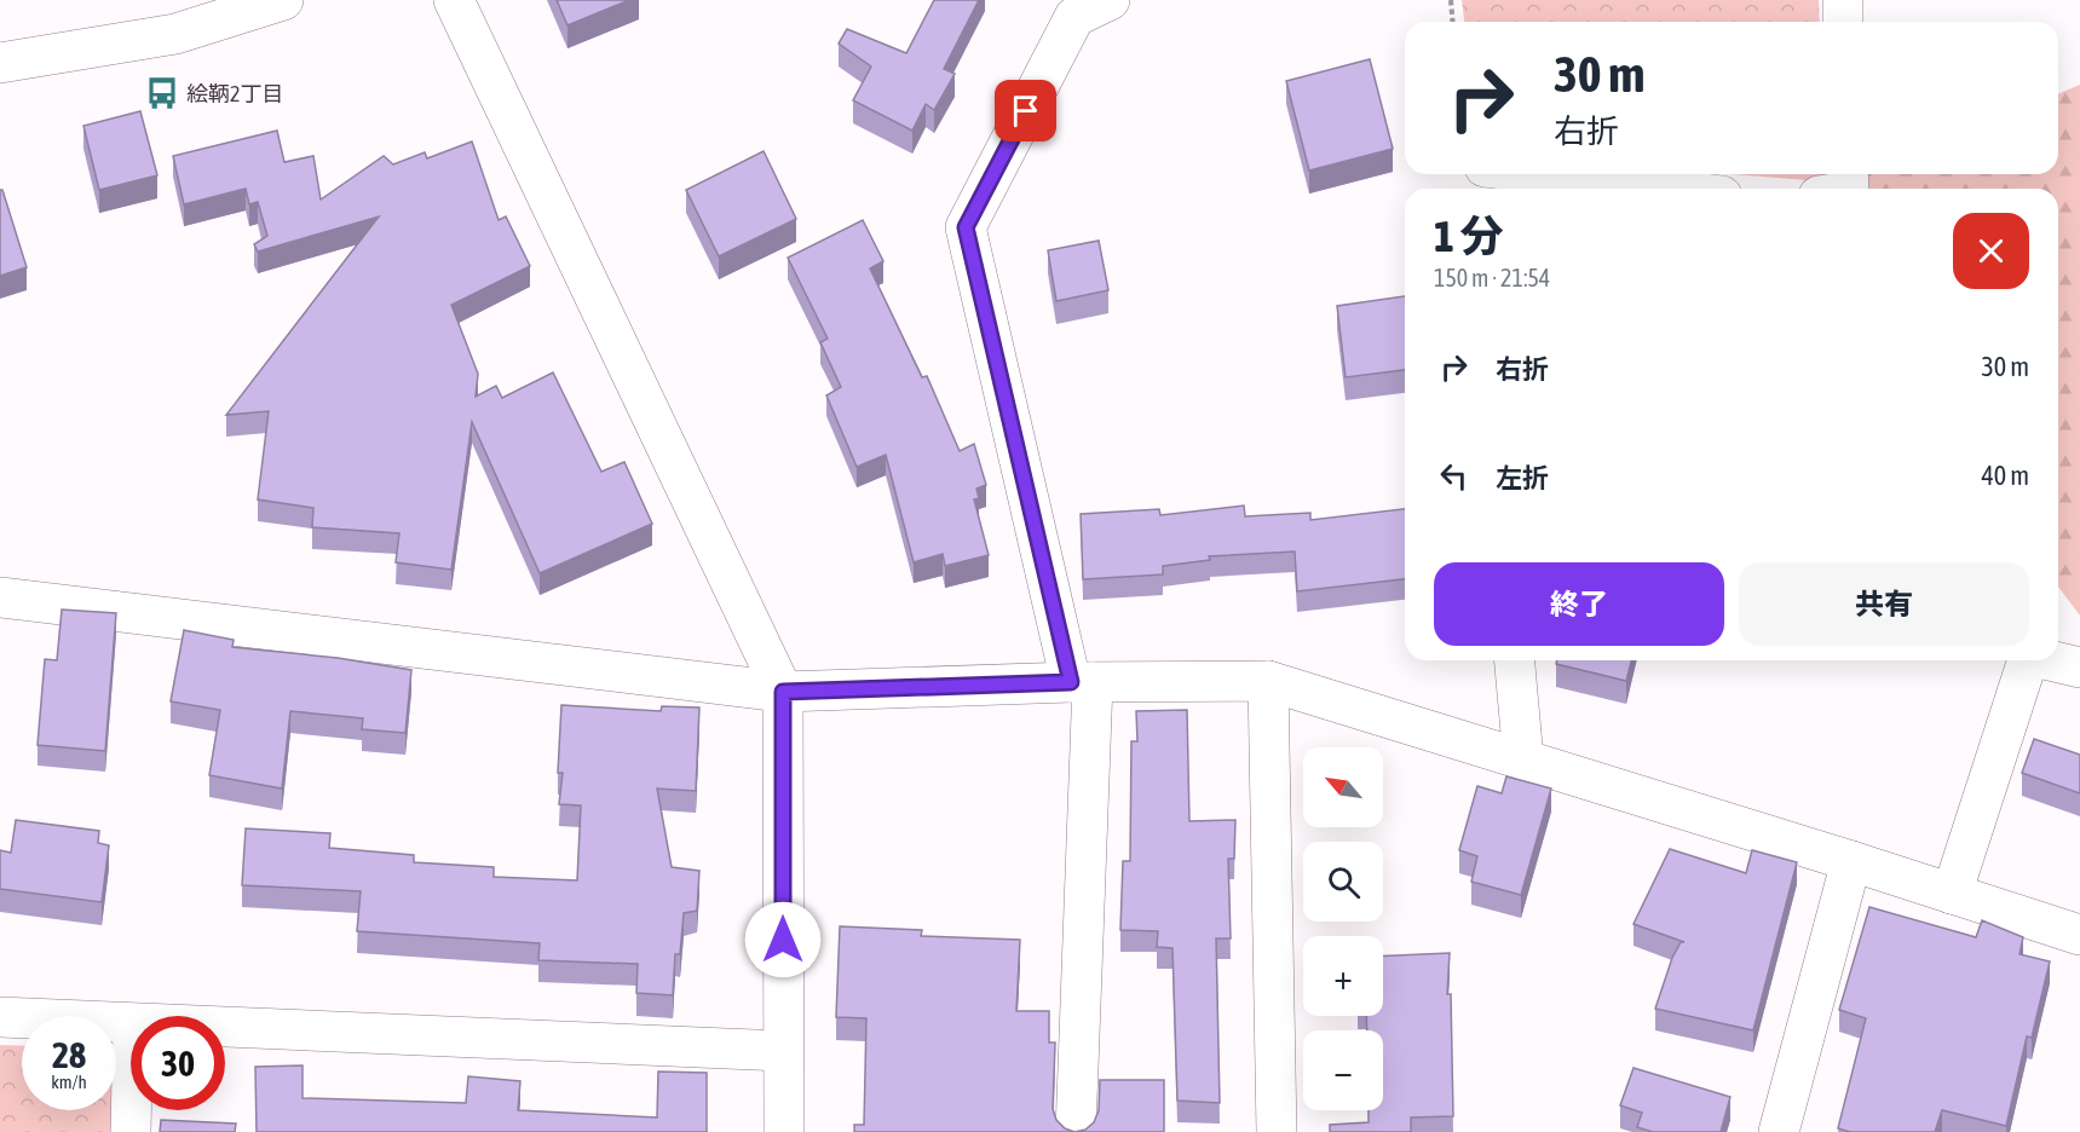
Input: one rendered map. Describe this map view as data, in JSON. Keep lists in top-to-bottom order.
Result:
{
  "places": {
    "bus stop": ["絵鞆2丁目"]
  },
  "north": "top left",
  "page": {
    "turn": ["30 m", "右折"],
    "heading": ["1 分", "150 m · 21:54"],
    "list": [
      {
        "name": "右折",
        "value": "30 m"
      },
      {
        "name": "左折",
        "value": "40 m"
      }
    ],
    "buttons": ["終了", "共有"],
    "map_buttons": ["+", "−"],
    "speed": "28 km/h",
    "limit": "30"
  }
}
